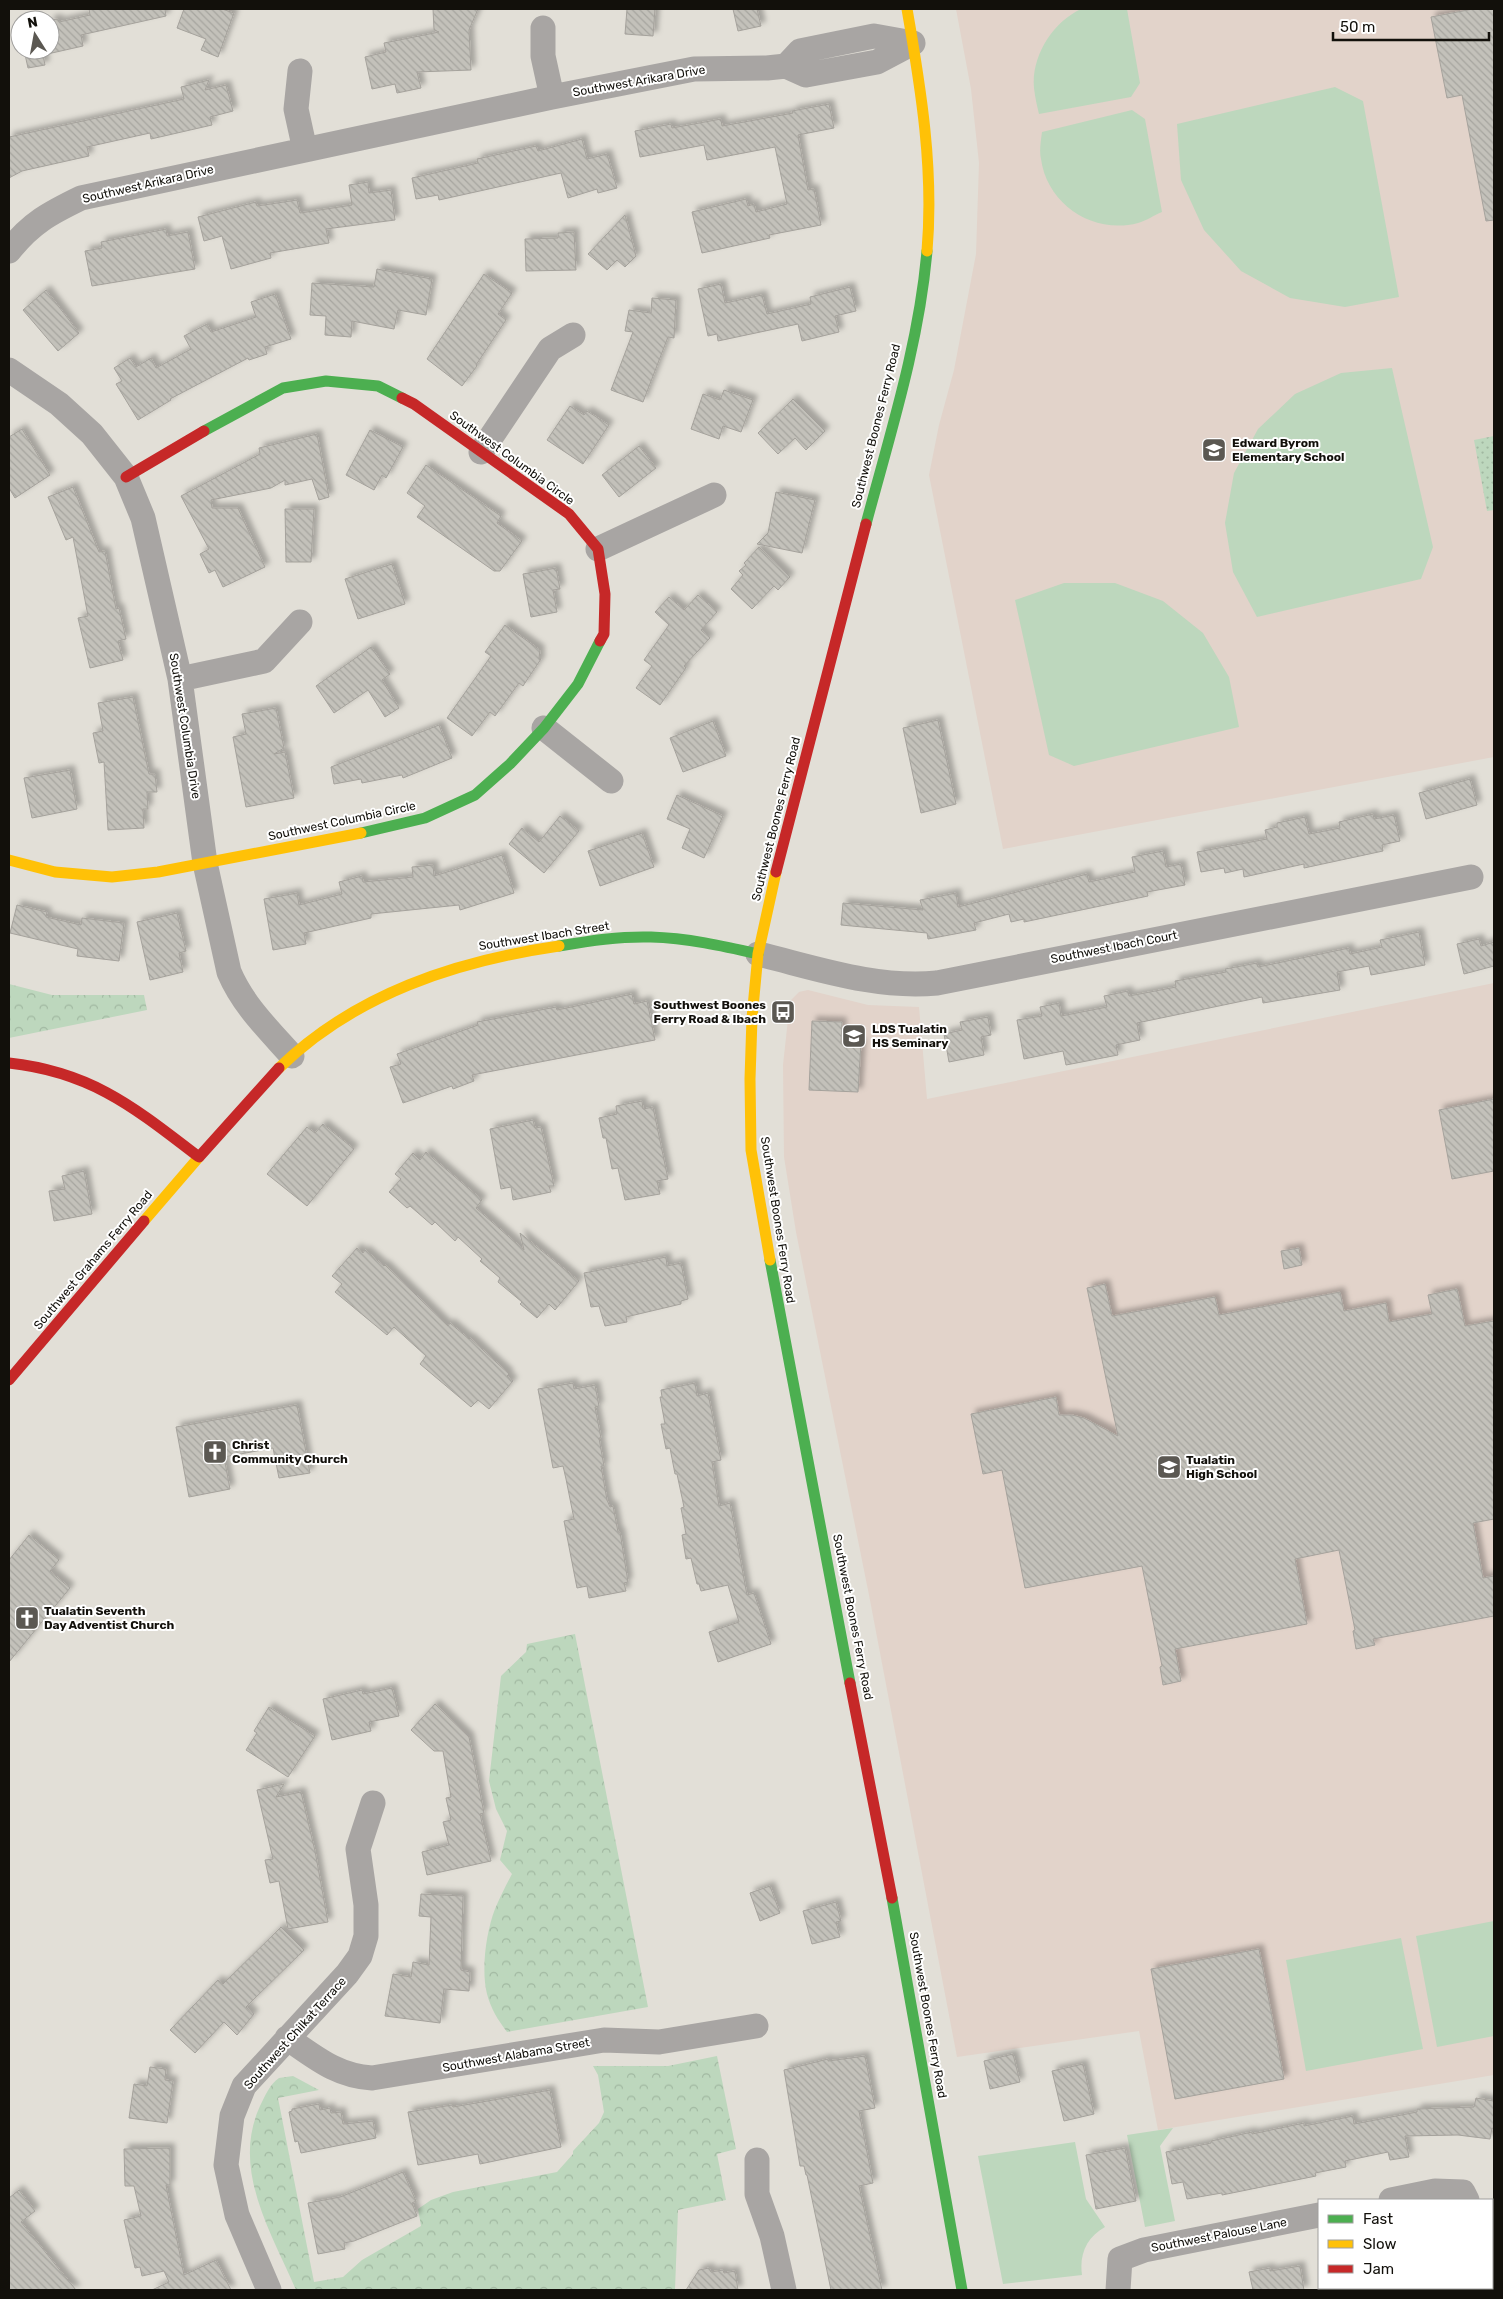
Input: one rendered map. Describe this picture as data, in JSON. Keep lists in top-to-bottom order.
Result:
{
  "streets": {
    "street": [
      "Southwest Arikara Drive",
      "Southwest Boones Ferry Road",
      "Southwest Columbia Circle",
      "Southwest Columbia Drive",
      "Southwest Ibach Street",
      "Southwest Ibach Court",
      "Southwest Grahams Ferry Road",
      "Southwest Chilkat Terrace",
      "Southwest Alabama Street",
      "Southwest Palouse Lane"
    ]
  },
  "crossings": [
    ["Southwest Arikara Drive", "Southwest Boones Ferry Road"],
    ["Southwest Boones Ferry Road", "Southwest Ibach Street"],
    ["Southwest Boones Ferry Road", "Southwest Ibach Court"],
    ["Southwest Columbia Circle", "Southwest Columbia Drive"],
    ["Southwest Columbia Drive", "Southwest Ibach Street"],
    ["Southwest Ibach Street", "Southwest Ibach Court"],
    ["Southwest Ibach Street", "Southwest Grahams Ferry Road"],
    ["Southwest Chilkat Terrace", "Southwest Alabama Street"]
  ],
  "places": {
    "school or university": ["Edward Byrom Elementary School", "LDS Tualatin HS Seminary", "Tualatin High School"],
    "bus stop": ["Southwest Boones Ferry Road & Ibach"],
    "church": ["Christ Community Church", "Tualatin Seventh Day Adventist Church"]
  },
  "legend": ["Fast", "Slow", "Jam"],
  "scale_bar": "50 m",
  "north": "top"
}
